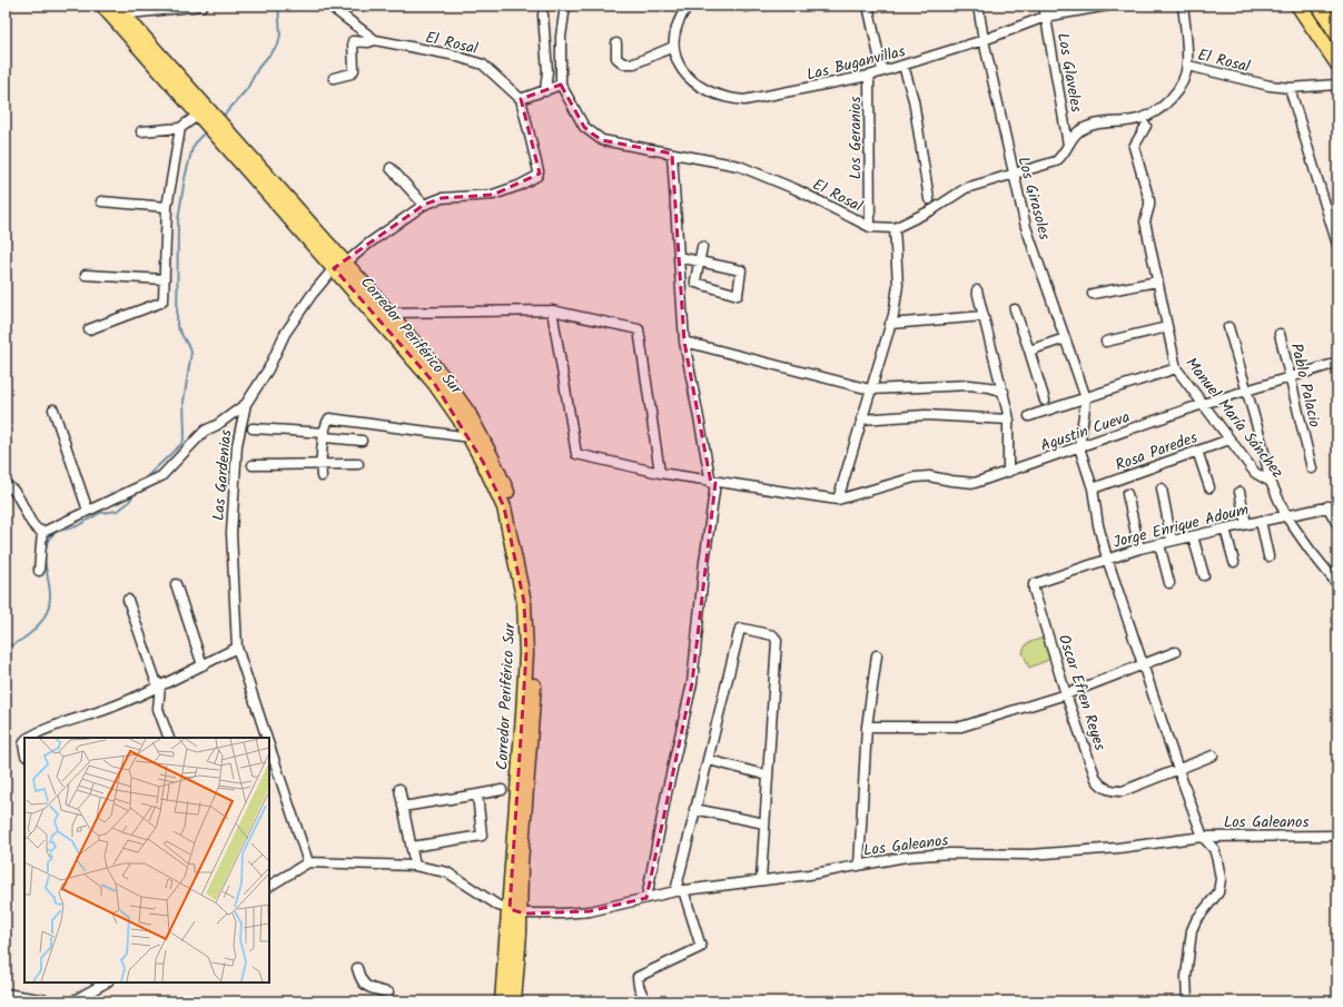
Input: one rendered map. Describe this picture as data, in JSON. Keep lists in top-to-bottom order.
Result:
{
  "streets": {
    "main road": ["Corredor Periférico Sur"],
    "street": [
      "El Rosal",
      "Las Buganvillas",
      "Los Glaveles",
      "Los Geranios",
      "Los Girasoles",
      "Pablo Palacio",
      "Manuel María Sánchez",
      "Agustin Cueva",
      "Rosa Paredes",
      "Las Gardenias",
      "Jorge Enrique Adoum",
      "Oscar Efren Reyes",
      "Los Galeanos"
    ]
  },
  "crossings": [
    ["El Rosal", "Los Glaveles"],
    ["El Rosal", "Los Geranios"],
    ["El Rosal", "Los Girasoles"],
    ["El Rosal", "Las Gardenias"],
    ["Las Buganvillas", "Los Glaveles"],
    ["Las Buganvillas", "Los Geranios"],
    ["Las Buganvillas", "Los Girasoles"],
    ["Corredor Periférico Sur", "Las Gardenias"],
    ["Corredor Periférico Sur", "Los Galeanos"],
    ["Pablo Palacio", "Agustin Cueva"],
    ["Manuel María Sánchez", "Agustin Cueva"],
    ["Manuel María Sánchez", "Rosa Paredes"],
    ["Manuel María Sánchez", "Jorge Enrique Adoum"],
    ["Jorge Enrique Adoum", "Oscar Efren Reyes"]
  ]
}
